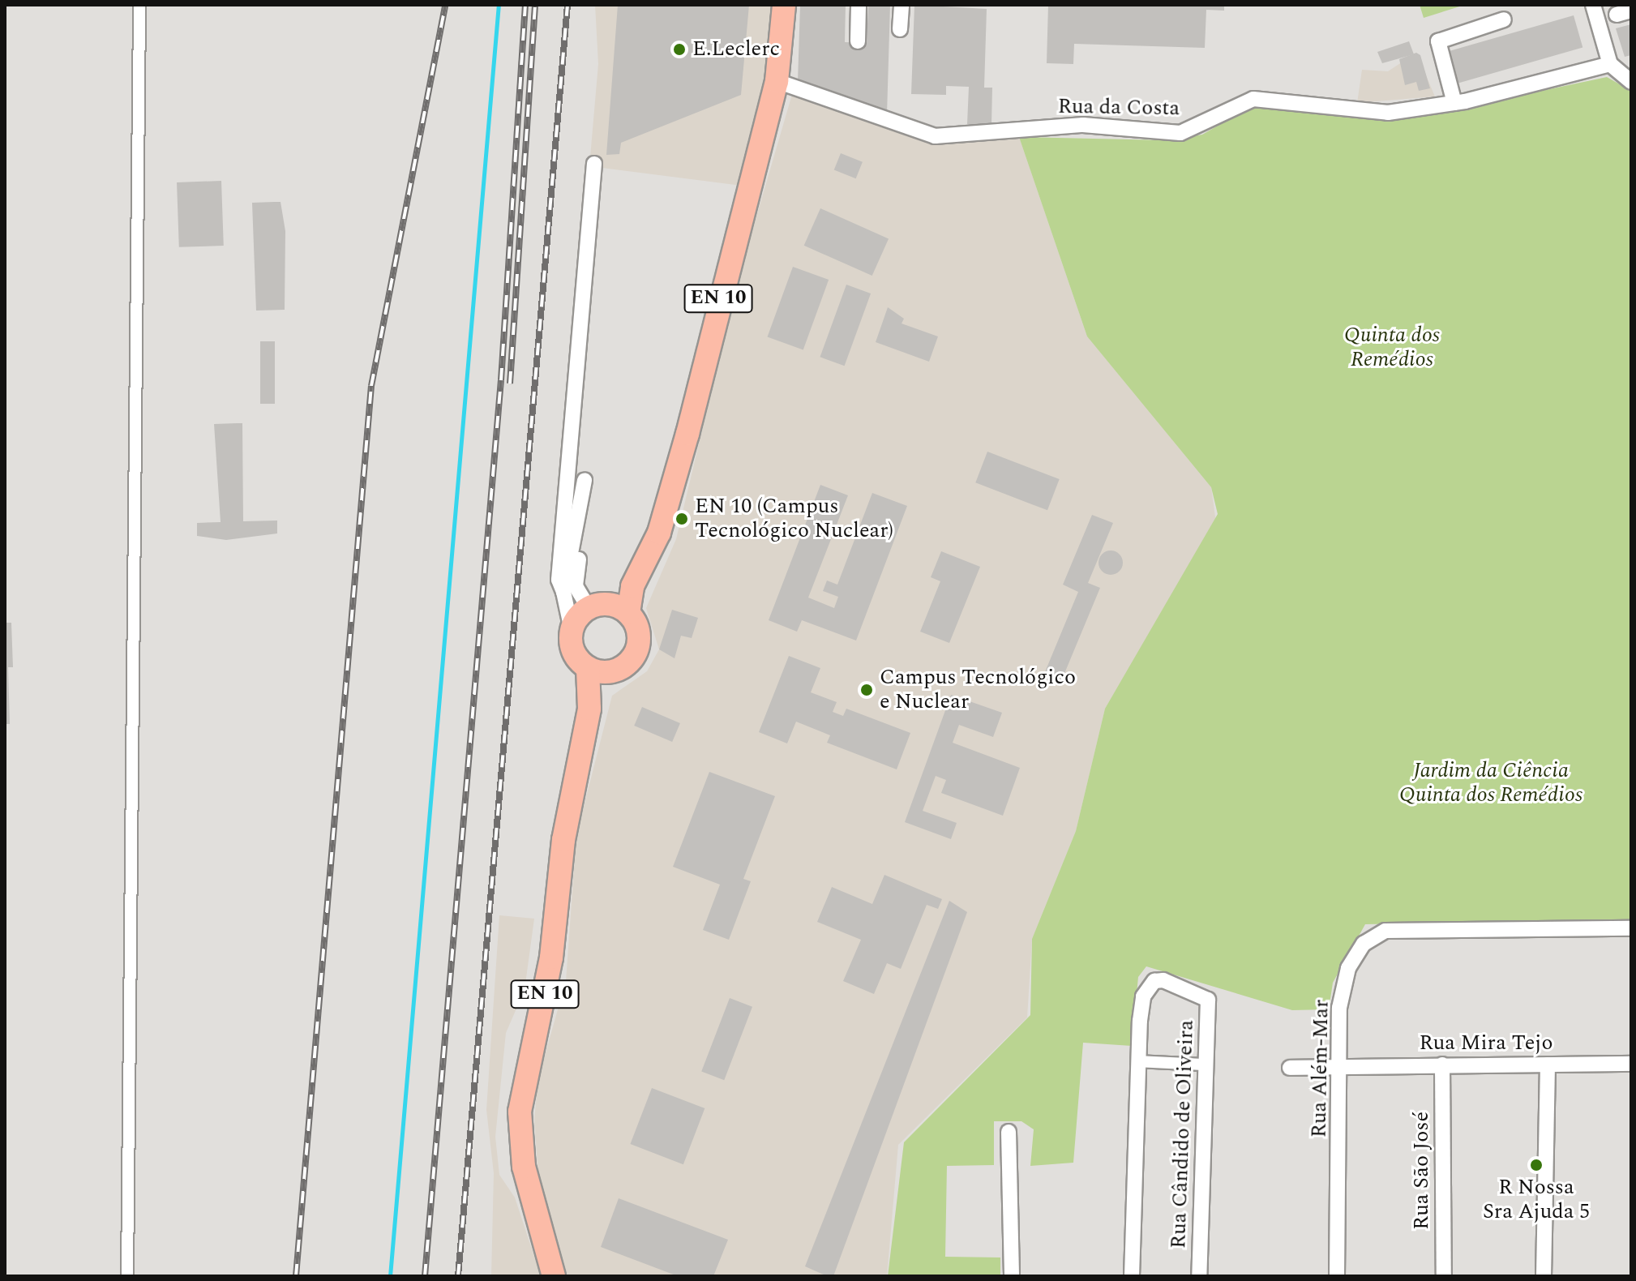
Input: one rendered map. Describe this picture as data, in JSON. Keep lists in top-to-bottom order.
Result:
{
  "streets": {
    "main road": ["EN 10"],
    "street": [
      "Rua da Costa",
      "Rua Mira Tejo",
      "Rua Além-Mar",
      "Rua Cândido de Oliveira",
      "Rua São José"
    ]
  },
  "crossings": [
    ["Rua da Costa", "EN 10"],
    ["Rua Mira Tejo", "Rua Além-Mar"],
    ["Rua Mira Tejo", "Rua São José"]
  ],
  "parks": ["Quinta dos Remédios", "Jardim da Ciência Quinta dos Remédios"],
  "places": [
    "E.Leclerc",
    "EN 10 (Campus Tecnológico Nuclear)",
    "Campus Tecnológico e Nuclear",
    "R Nossa Sra Ajuda 5"
  ]
}
